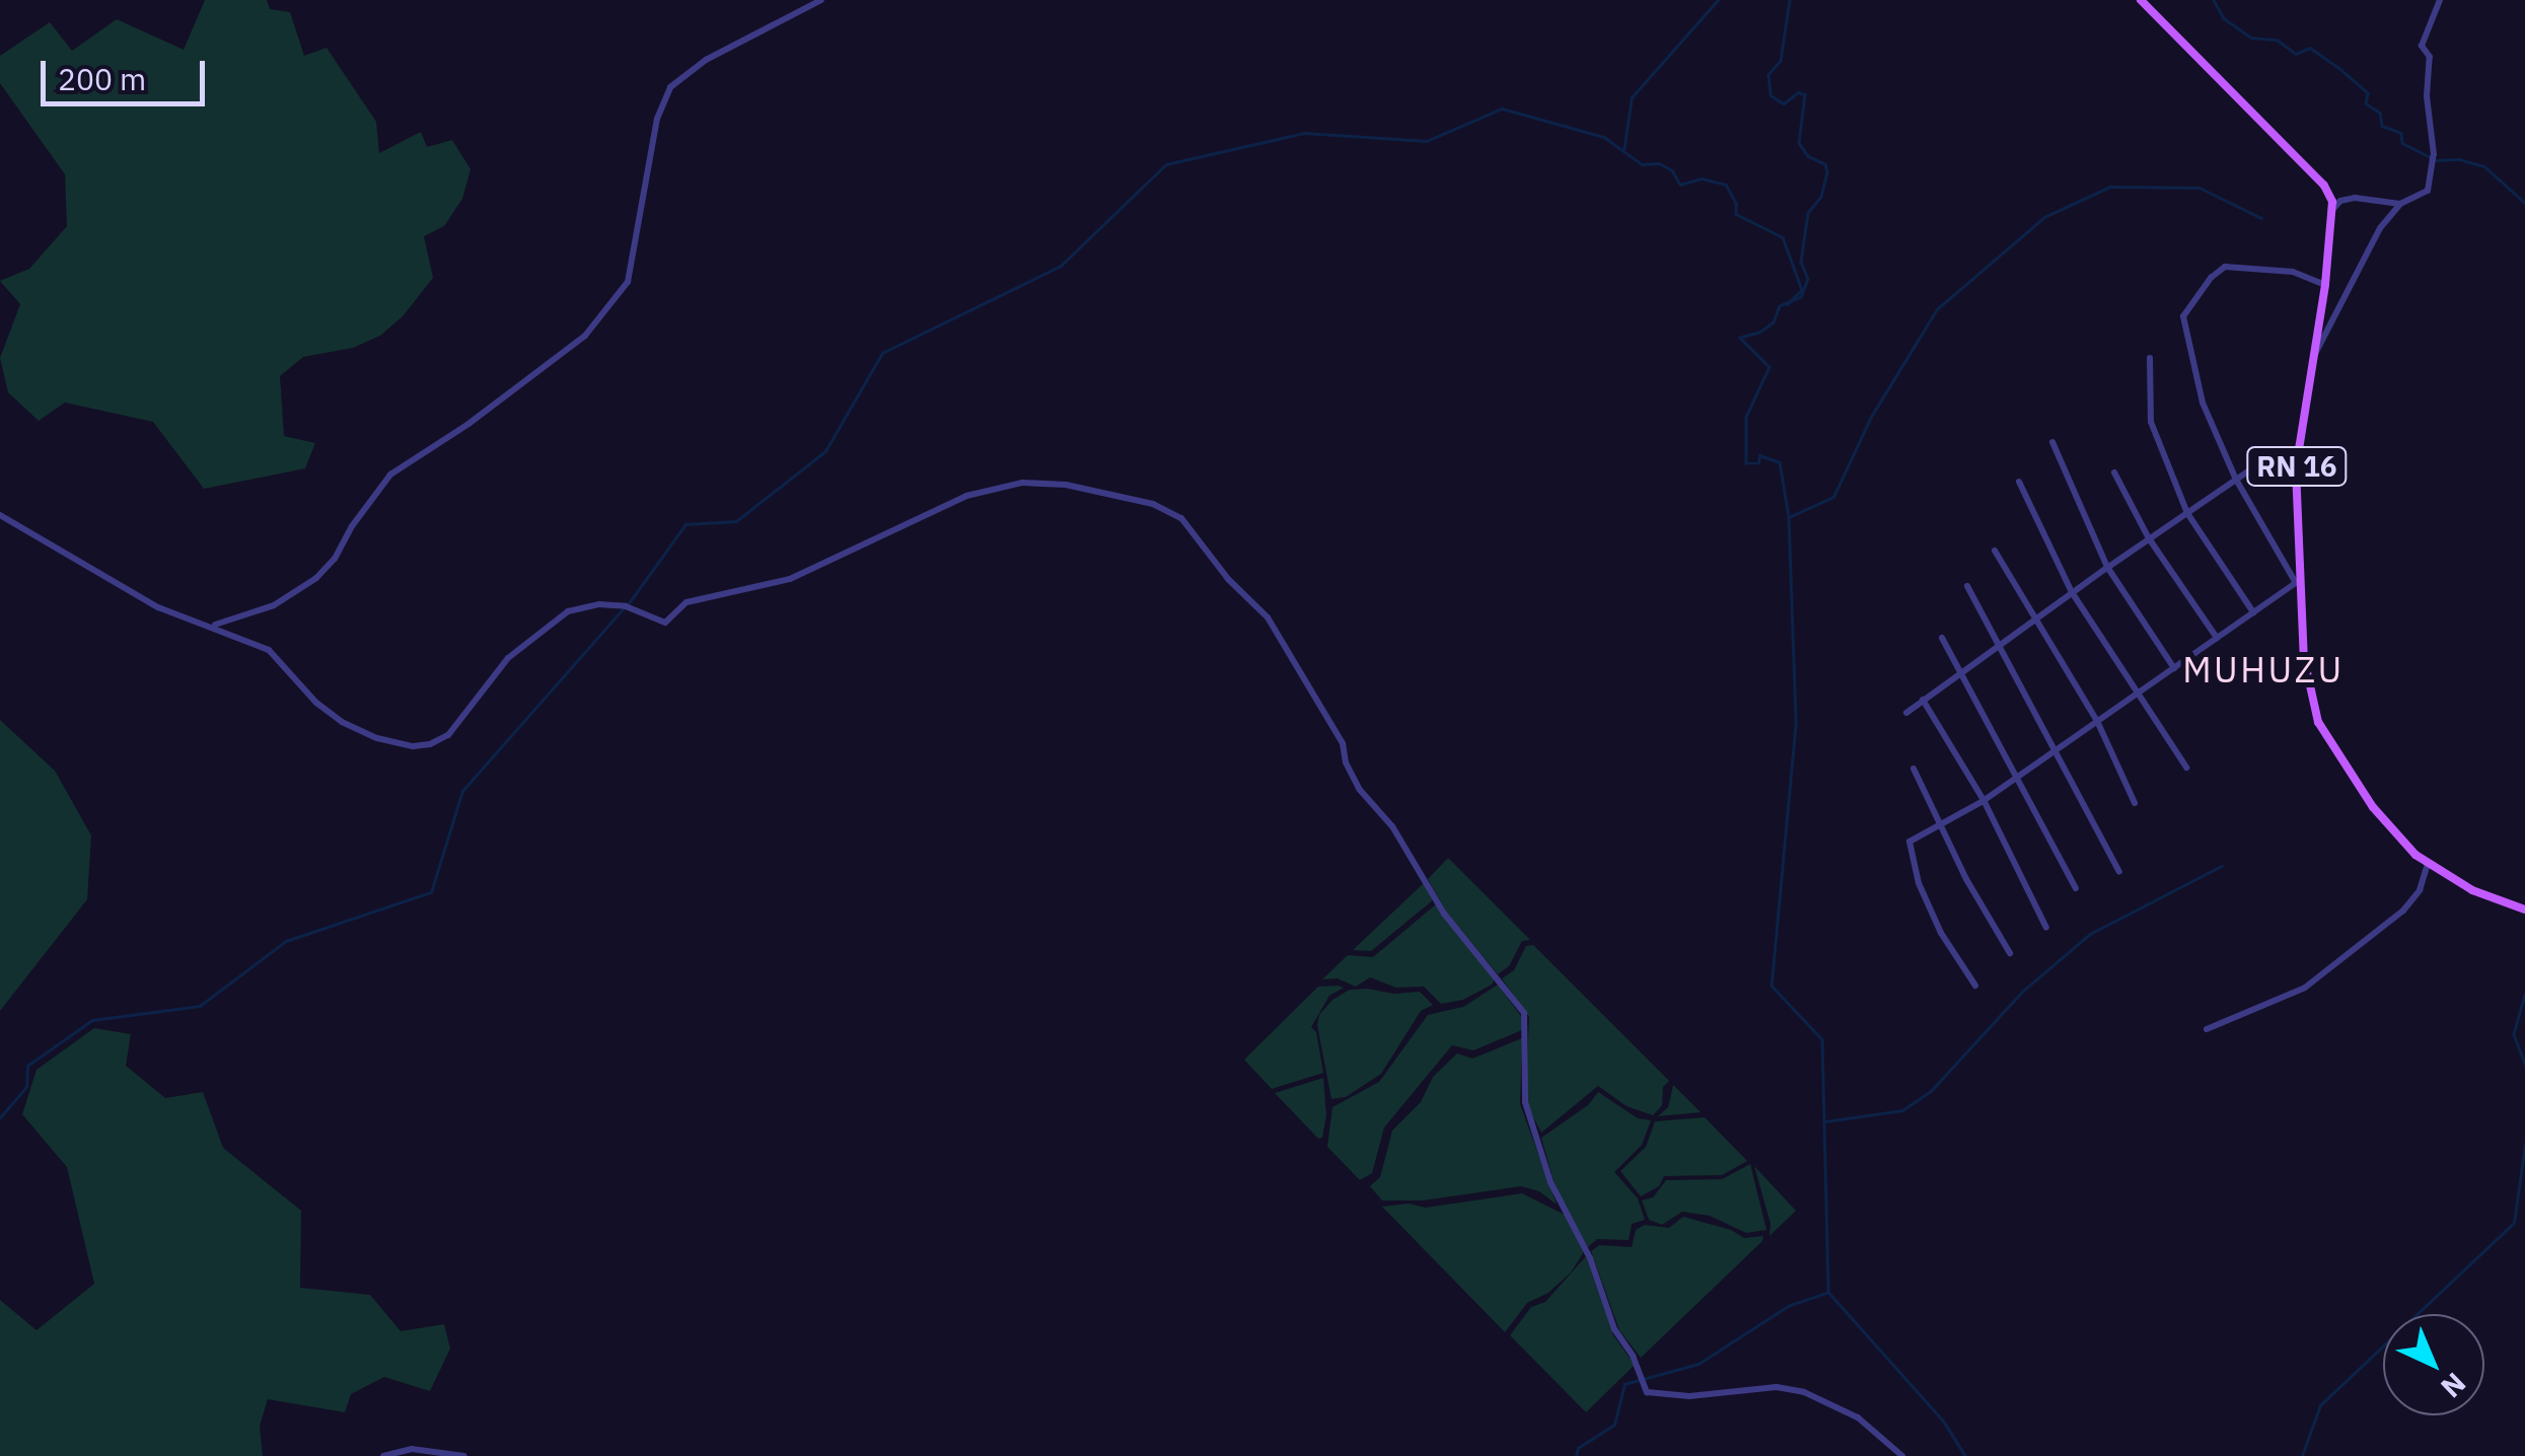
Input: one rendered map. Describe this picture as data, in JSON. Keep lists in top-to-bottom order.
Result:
{
  "streets": {
    "main road": ["RN 16"]
  },
  "districts": ["MUHUZU"],
  "scale_bar": "200 m",
  "north": "bottom right"
}
